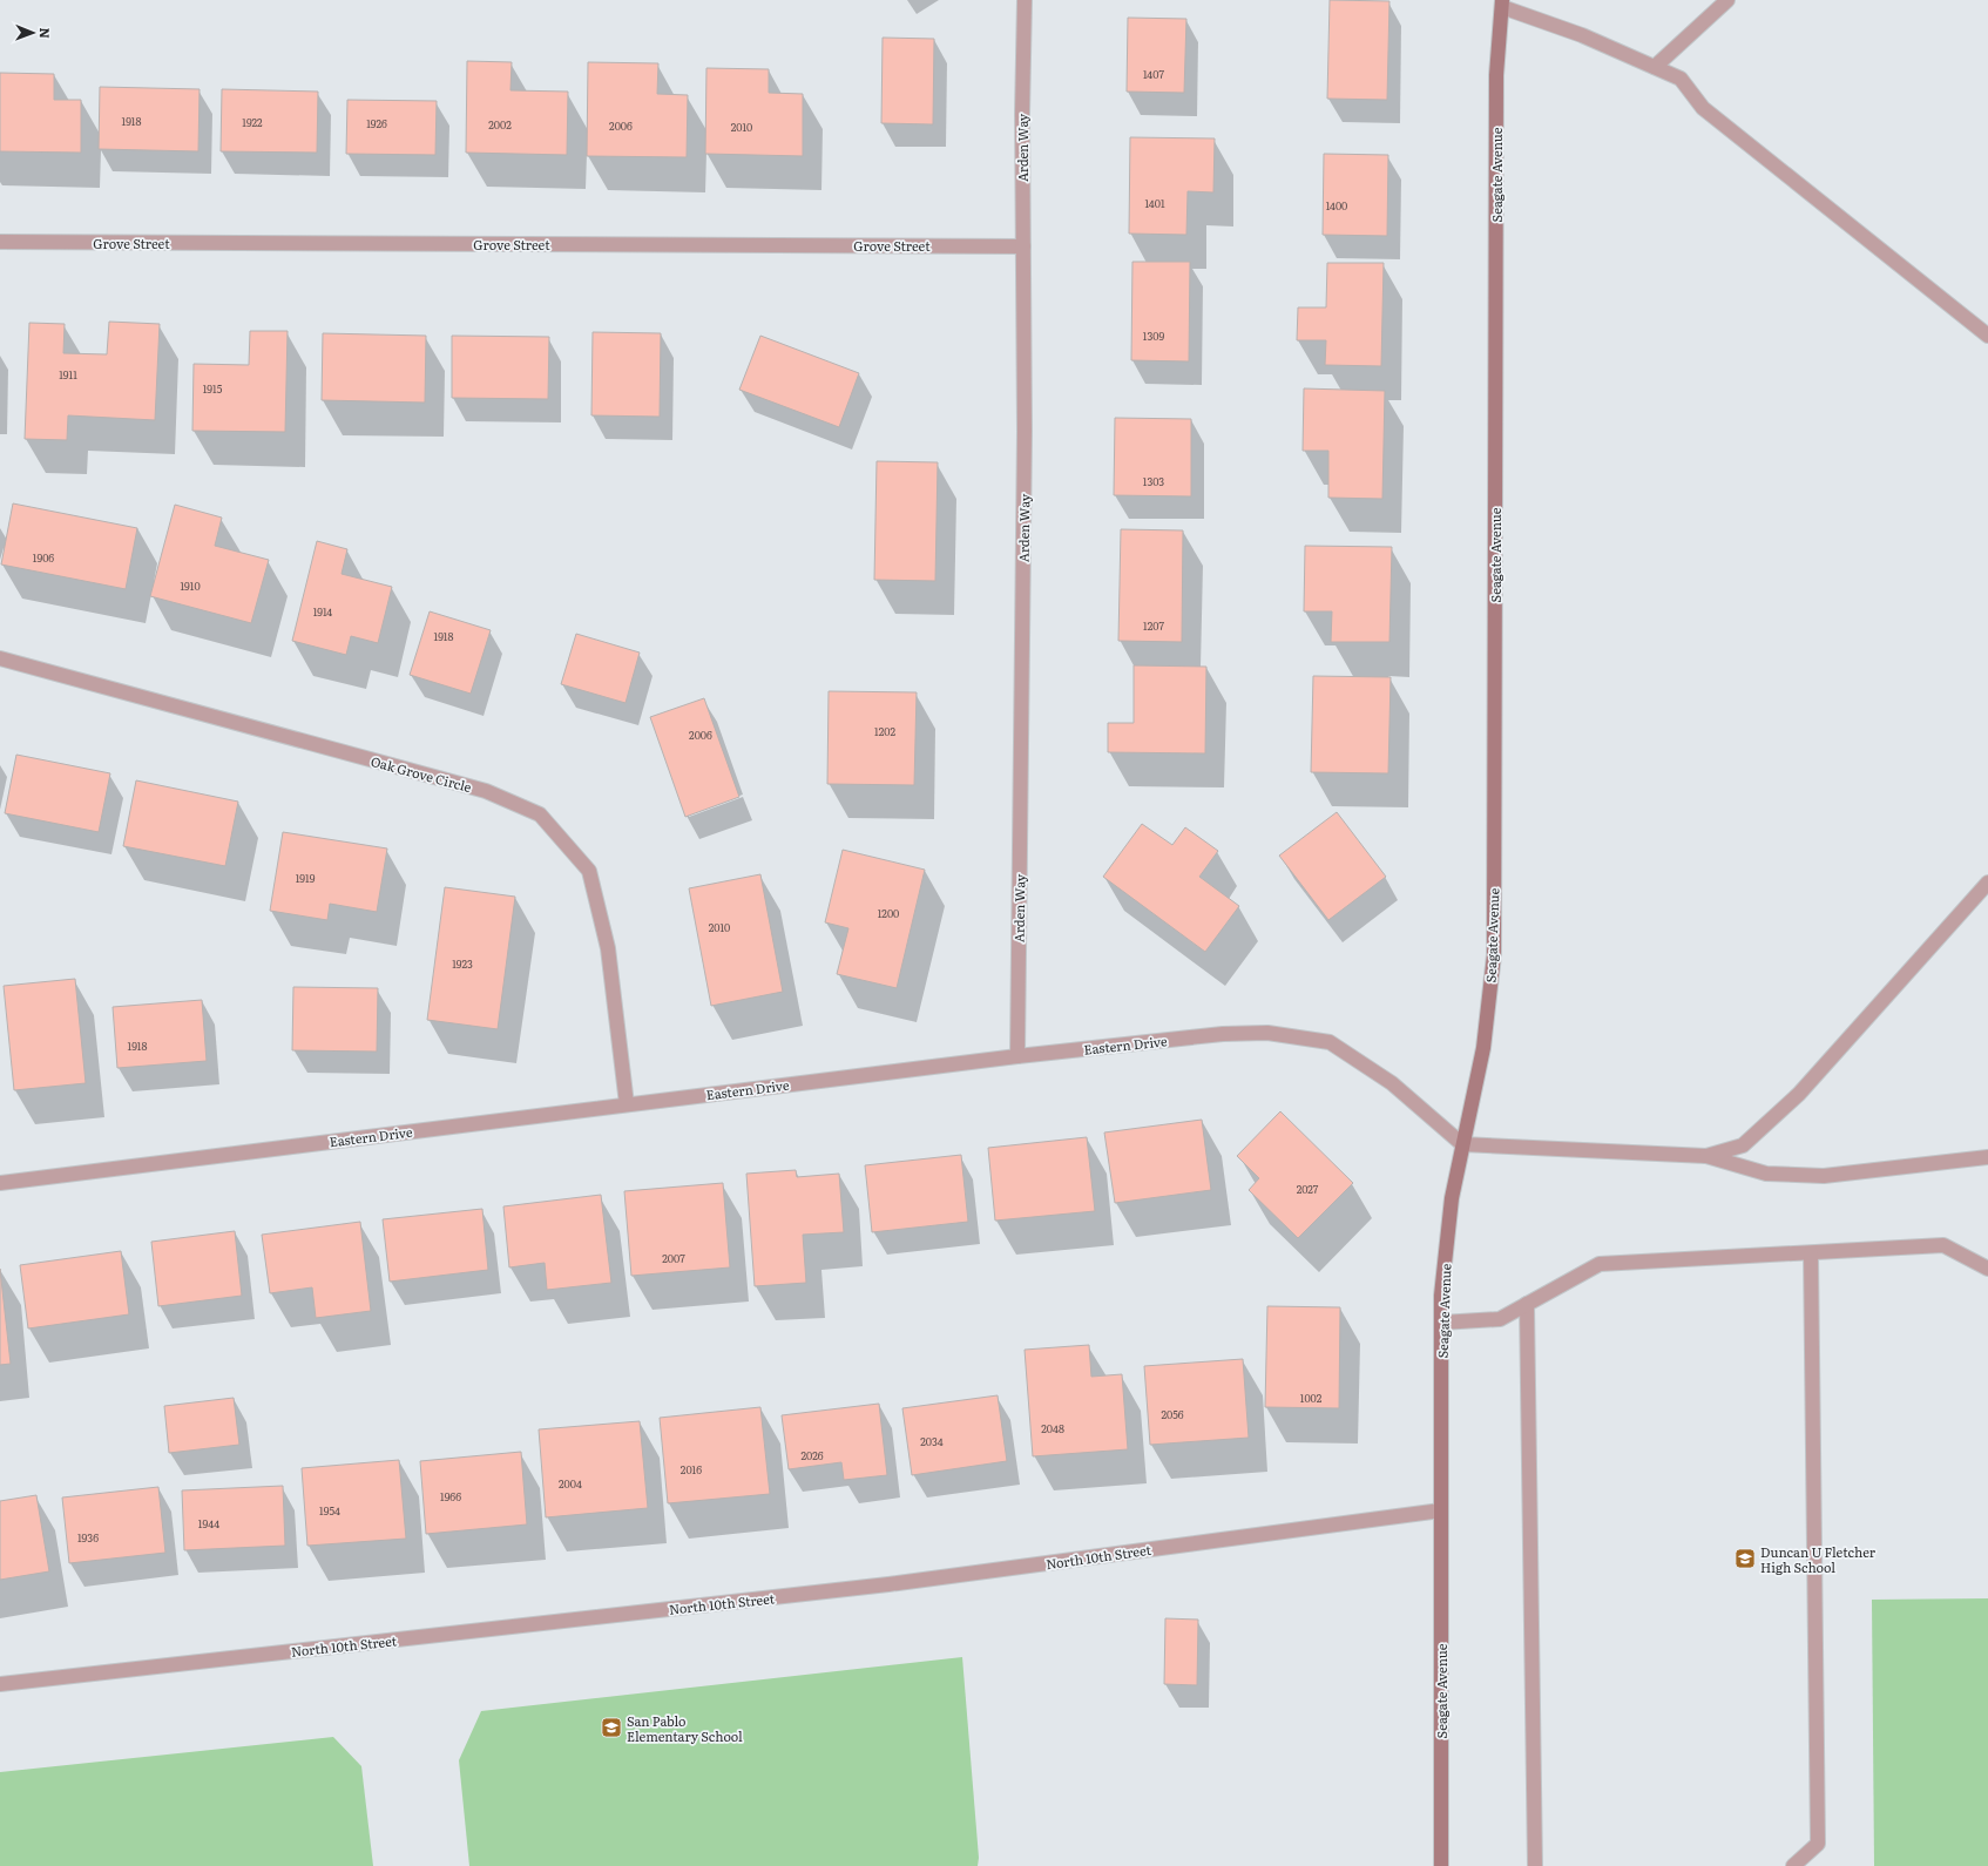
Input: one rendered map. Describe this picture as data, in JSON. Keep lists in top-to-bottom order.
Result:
{
  "streets": {
    "street": [
      "Arden Way",
      "Seagate Avenue",
      "Grove Street",
      "Oak Grove Circle",
      "Eastern Drive",
      "North 10th Street"
    ]
  },
  "crossings": [
    ["Arden Way", "Grove Street"],
    ["Arden Way", "Eastern Drive"],
    ["Seagate Avenue", "Eastern Drive"],
    ["Seagate Avenue", "North 10th Street"],
    ["Oak Grove Circle", "Eastern Drive"]
  ],
  "places": {
    "school or university": ["Duncan U Fletcher High School", "San Pablo Elementary School"]
  },
  "house_numbers": [
    "1407",
    "1918",
    "1922",
    "1926",
    "2002",
    "2006",
    "2010",
    "1401",
    "1400",
    "1309",
    "1911",
    "1915",
    "1303",
    "1906",
    "1910",
    "1914",
    "1207",
    "1918",
    "1202",
    "2006",
    "1919",
    "1200",
    "2010",
    "1923",
    "1918",
    "2027",
    "2007",
    "1002",
    "2056",
    "2048",
    "2034",
    "2026",
    "2016",
    "2004",
    "1966",
    "1954",
    "1944",
    "1936"
  ],
  "north": "right"
}
